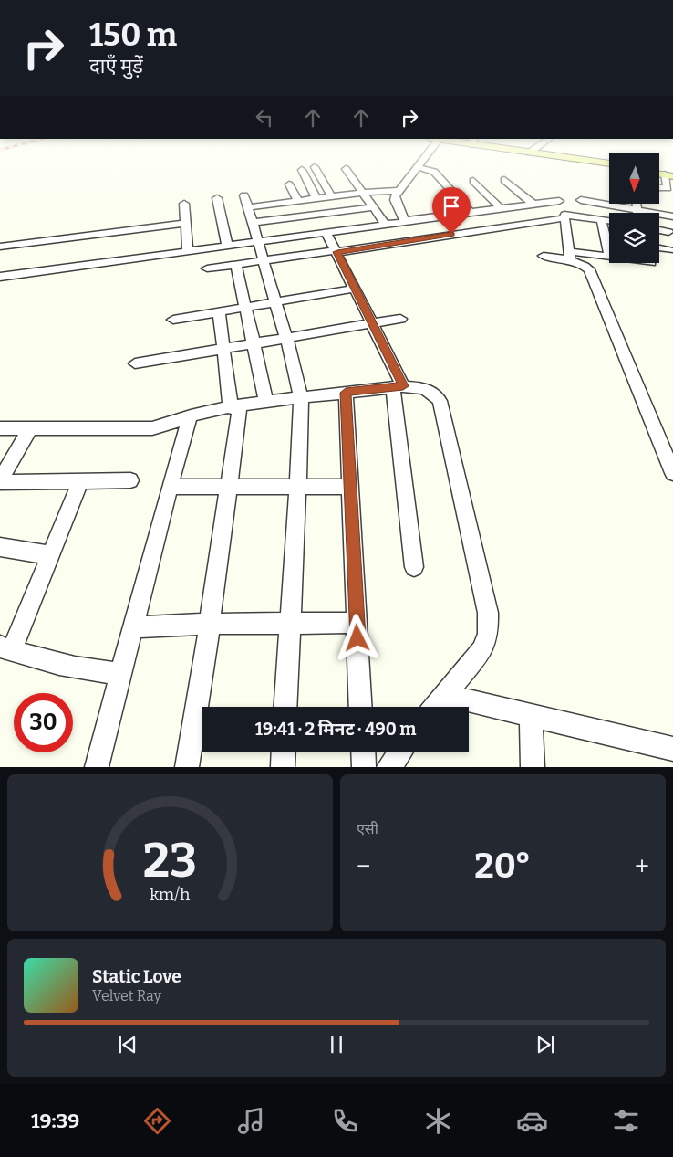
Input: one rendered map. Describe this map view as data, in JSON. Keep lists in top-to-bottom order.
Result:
{
  "north": "bottom",
  "page": {
    "turn": ["150 m", "दाएँ मुड़ें"],
    "limit": "30",
    "trip": "19:41 · 2 मिनट · 490 m",
    "tile": "एसी",
    "heat": ["−", "20°", "+"],
    "song": ["Static Love", "Velvet Ray"],
    "tabs": "19:39",
    "gauge": ["23", "km/h"]
  }
}
